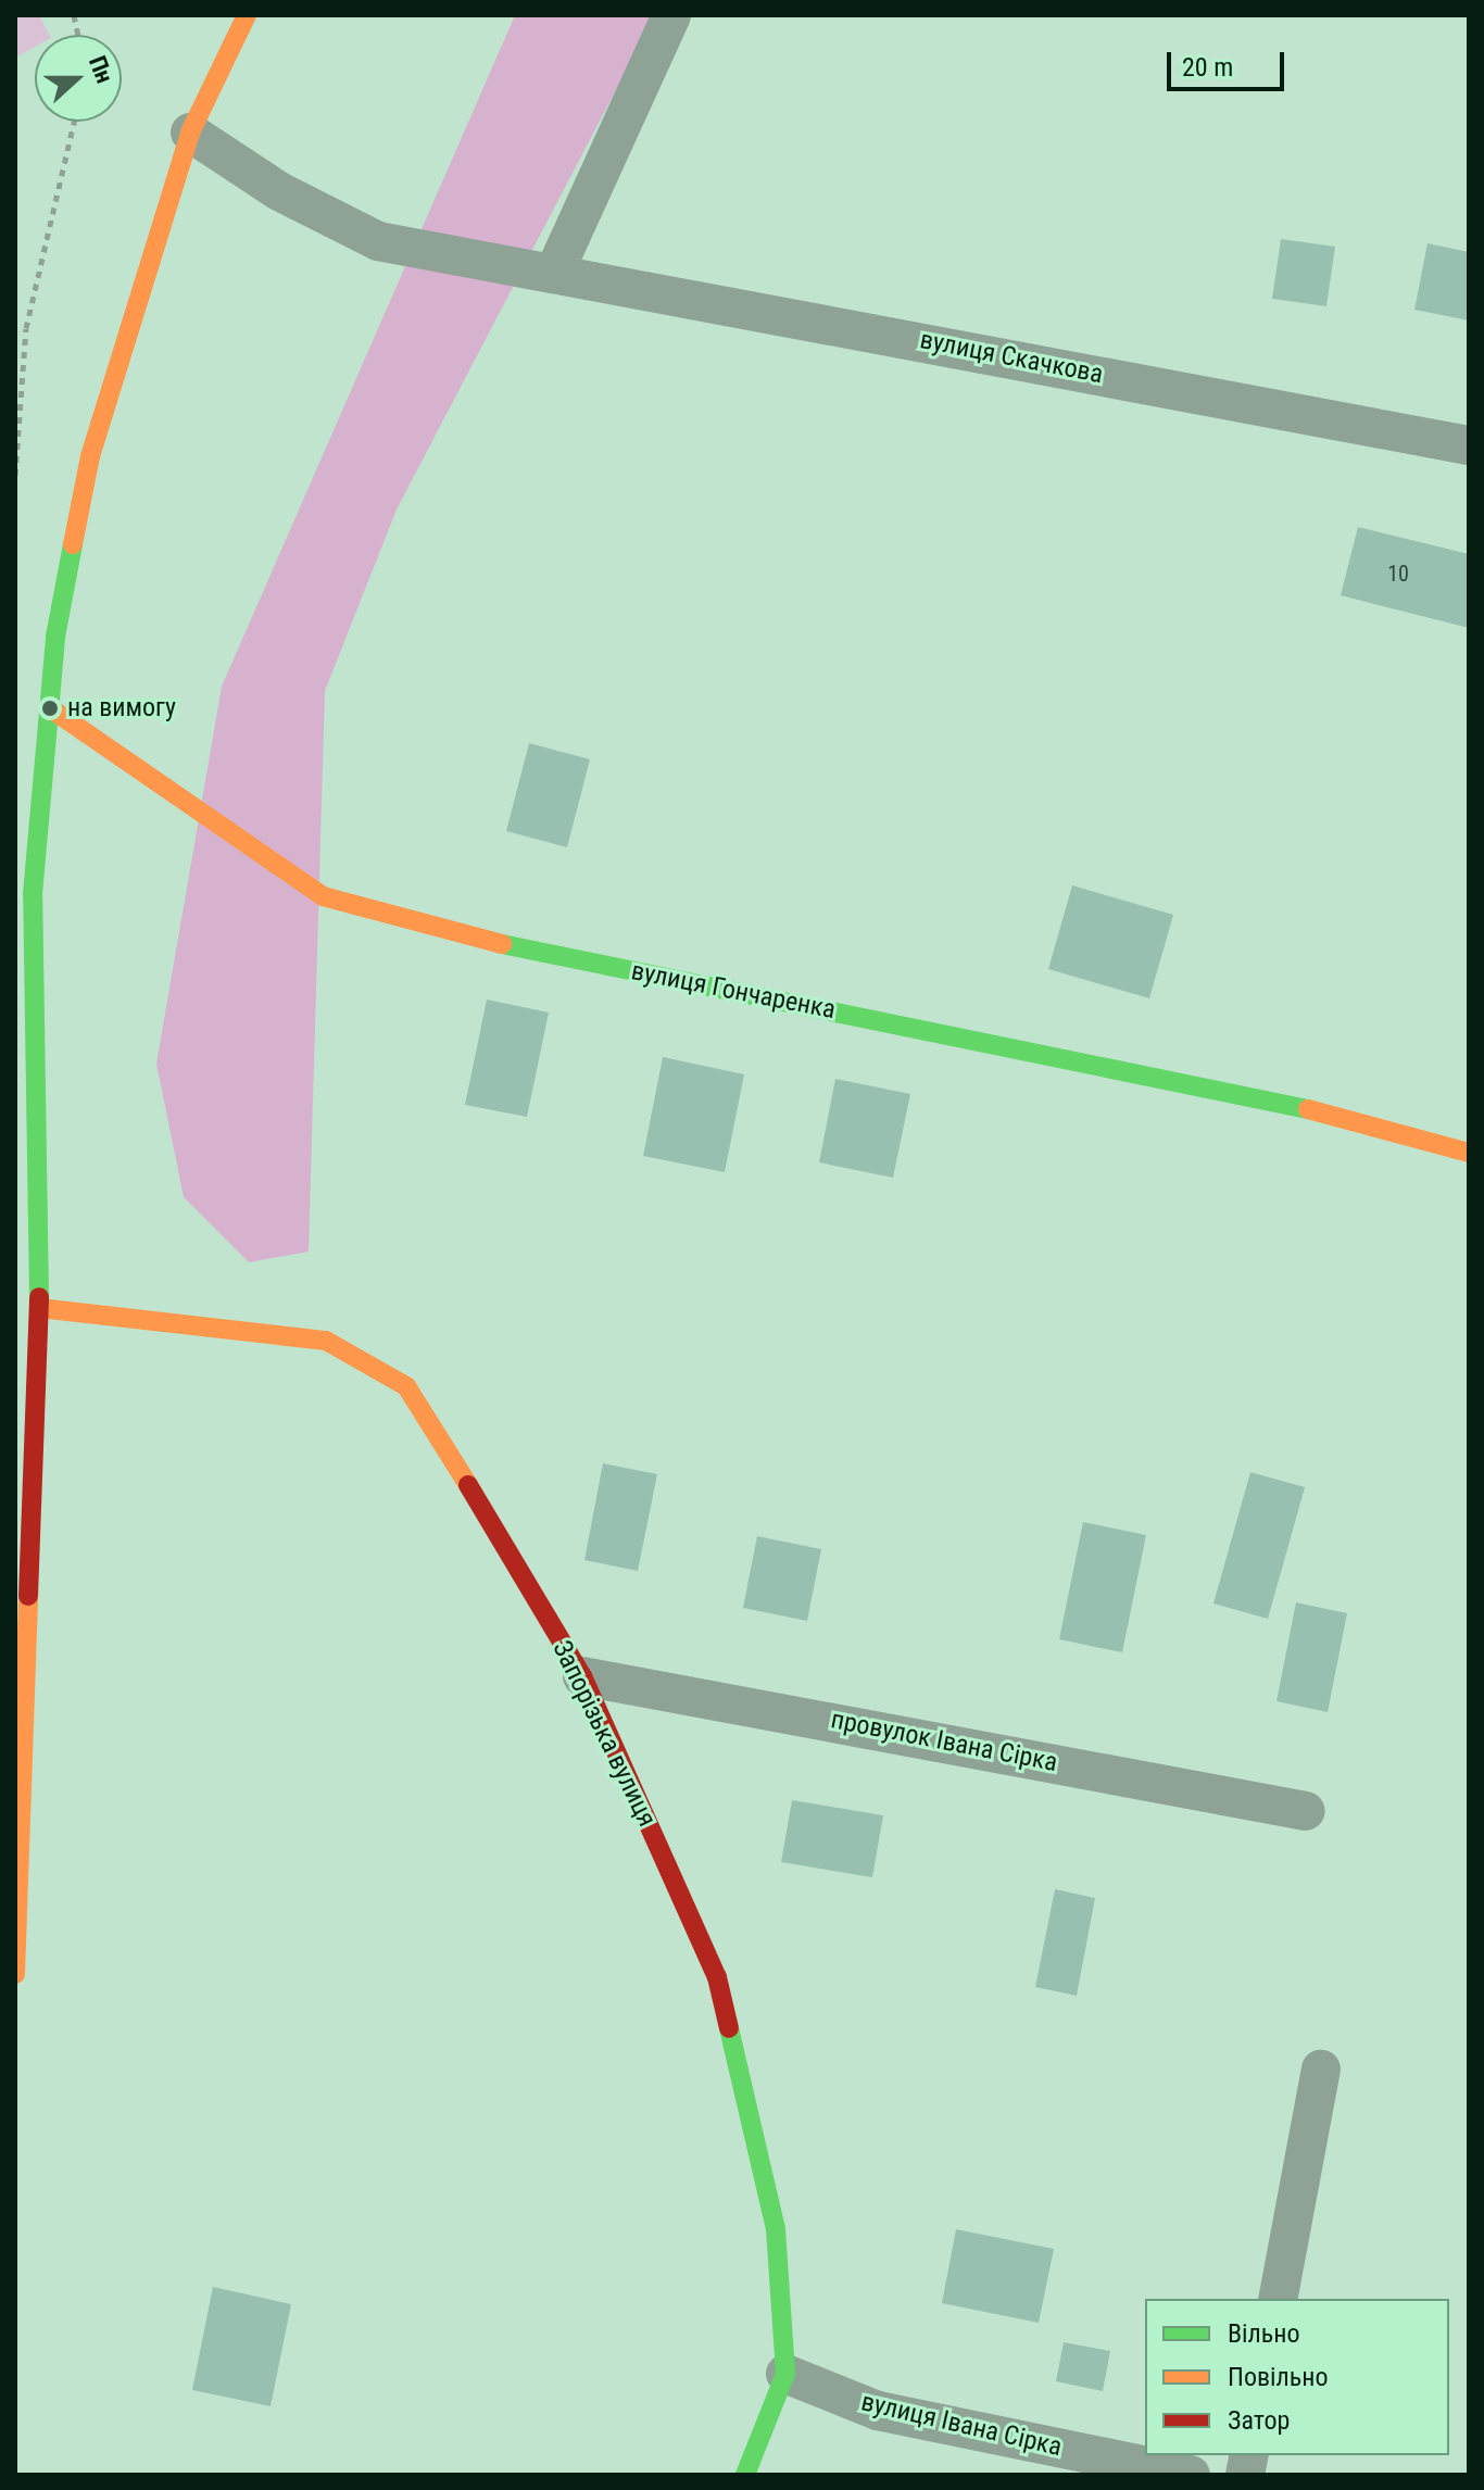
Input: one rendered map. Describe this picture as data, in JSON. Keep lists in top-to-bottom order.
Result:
{
  "streets": {
    "street": [
      "вулиця Скачкова",
      "вулиця Гончаренка",
      "Запорізька вулиця",
      "провулок Івана Сірка",
      "вулиця Івана Сірка"
    ]
  },
  "crossings": [
    ["Запорізька вулиця", "провулок Івана Сірка"],
    ["Запорізька вулиця", "вулиця Івана Сірка"]
  ],
  "places": ["на вимогу"],
  "house_numbers": ["10"],
  "legend": ["Вільно", "Повільно", "Затор"],
  "scale_bar": "20 m",
  "north": "right"
}
